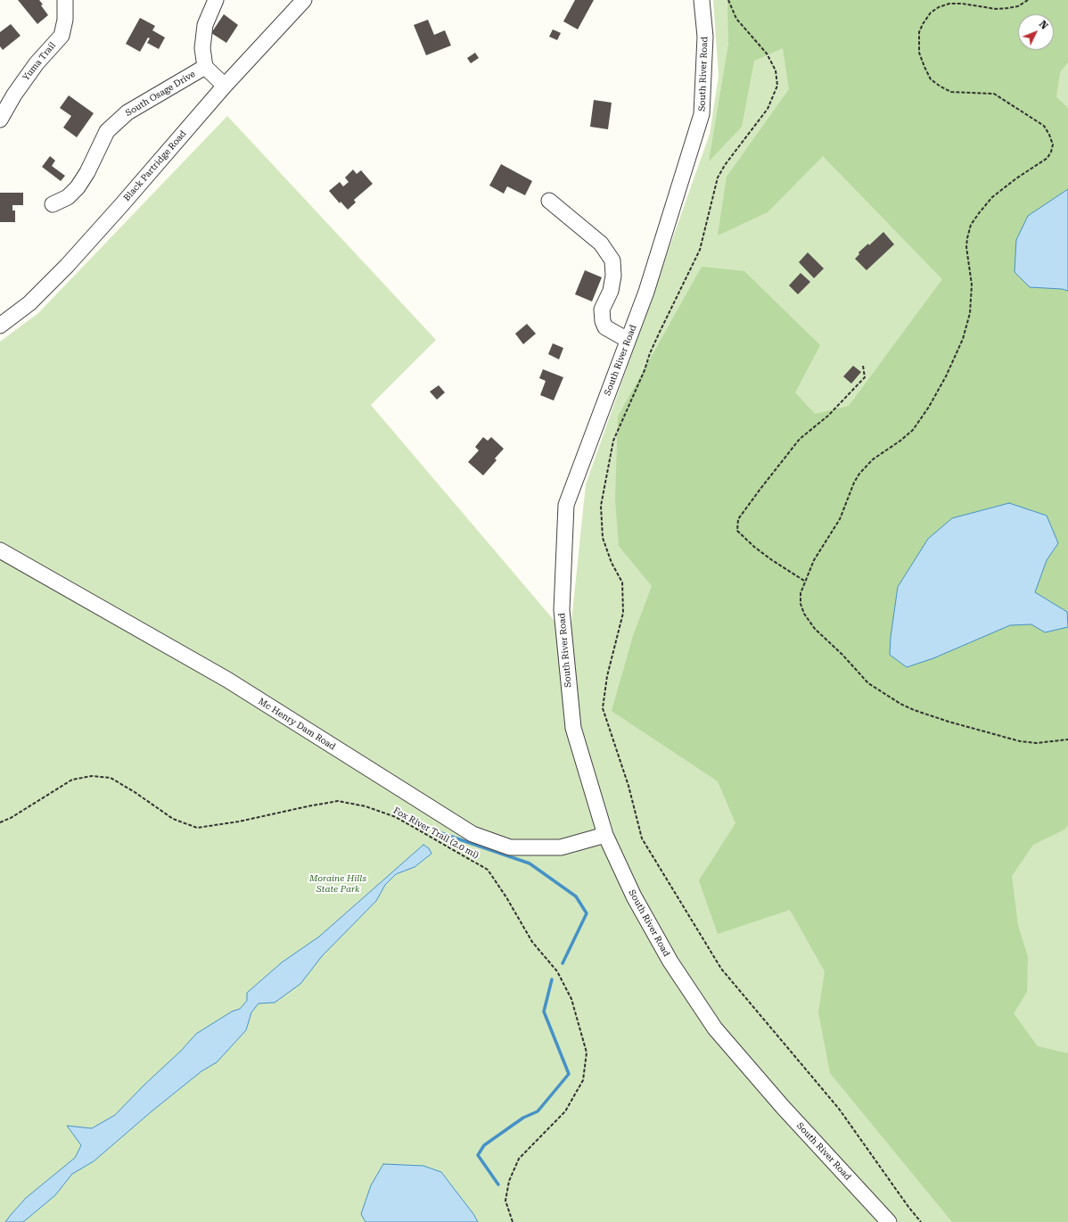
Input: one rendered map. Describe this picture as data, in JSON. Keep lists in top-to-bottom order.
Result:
{
  "streets": {
    "street": [
      "Yuma Trail",
      "South River Road",
      "South Osage Drive",
      "Black Partridge Road",
      "Mc Henry Dam Road"
    ],
    "path": ["Fox River Trail (2.0 mi)"]
  },
  "crossings": [
    ["South River Road", "Mc Henry Dam Road"],
    ["South Osage Drive", "Black Partridge Road"]
  ],
  "parks": ["Moraine Hills State Park"],
  "north": "top right"
}
